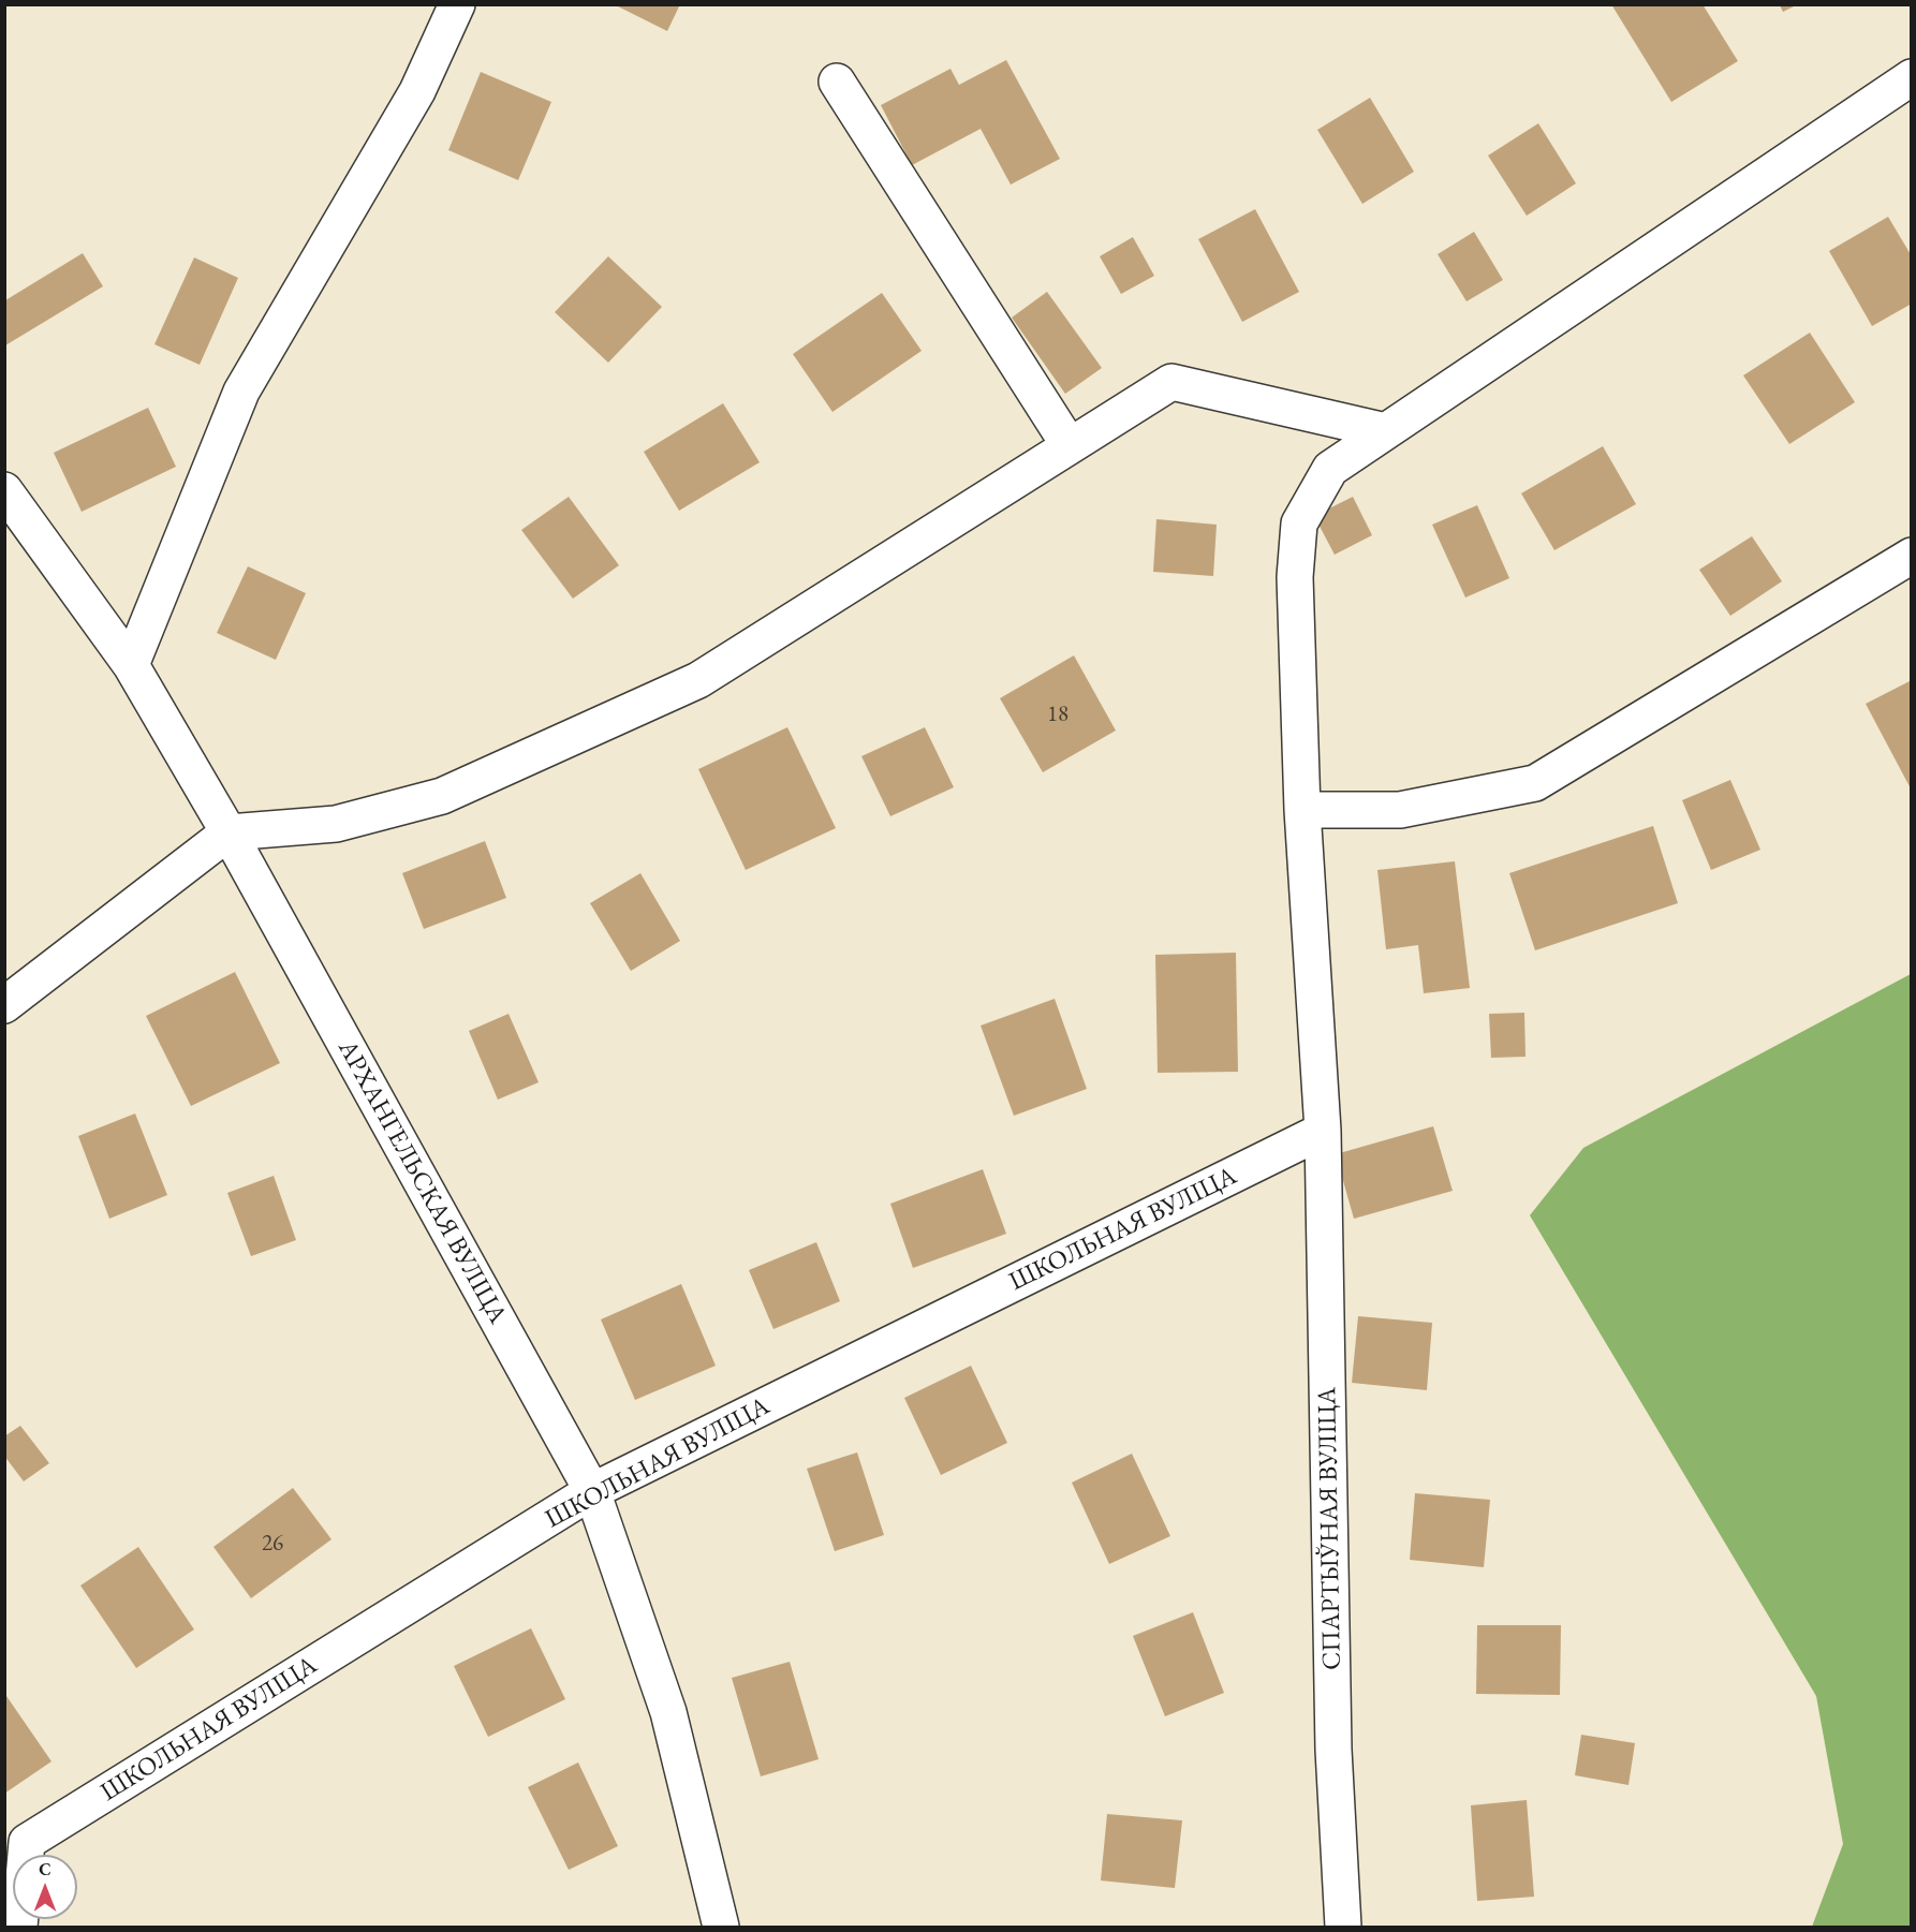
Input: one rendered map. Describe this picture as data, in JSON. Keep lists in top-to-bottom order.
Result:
{
  "streets": {
    "street": ["АРХАНГЕЛЬСКАЯ ВУЛІЦА", "ШКОЛЬНАЯ ВУЛІЦА", "СПАРТЫЎНАЯ ВУЛІЦА"]
  },
  "crossings": [
    ["АРХАНГЕЛЬСКАЯ ВУЛІЦА", "ШКОЛЬНАЯ ВУЛІЦА"],
    ["ШКОЛЬНАЯ ВУЛІЦА", "СПАРТЫЎНАЯ ВУЛІЦА"]
  ],
  "house_numbers": ["18", "26"],
  "north": "top"
}
